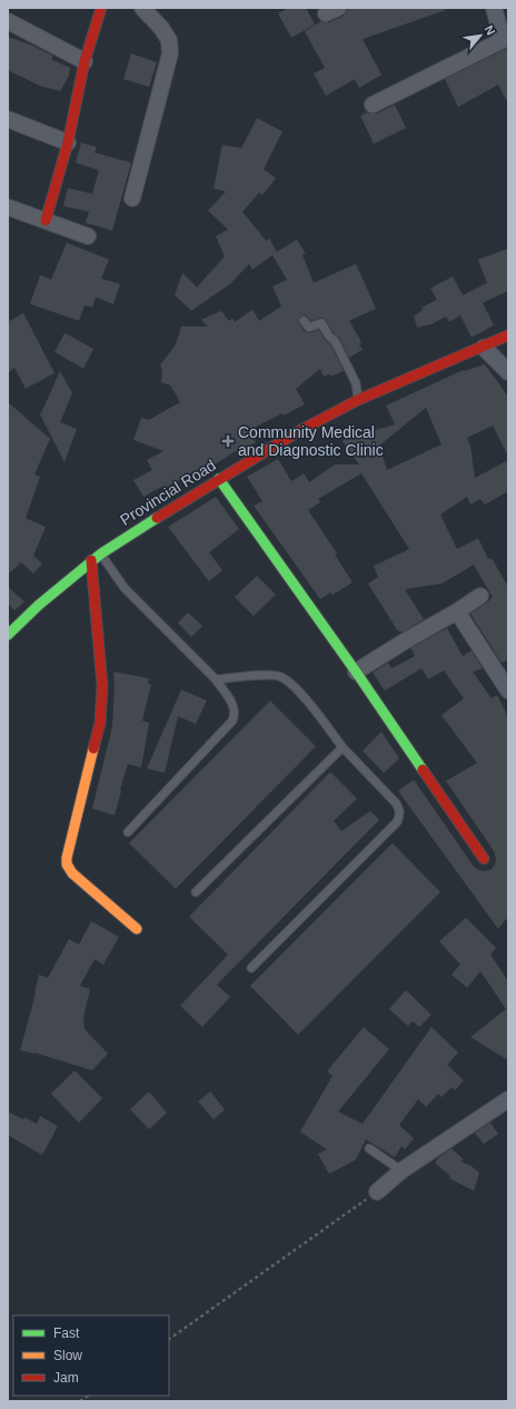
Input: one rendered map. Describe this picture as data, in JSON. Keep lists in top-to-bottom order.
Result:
{
  "streets": {
    "street": ["Provincial Road"]
  },
  "places": {
    "health": ["Community Medical and Diagnostic Clinic"]
  },
  "legend": ["Fast", "Slow", "Jam"],
  "north": "top right"
}
